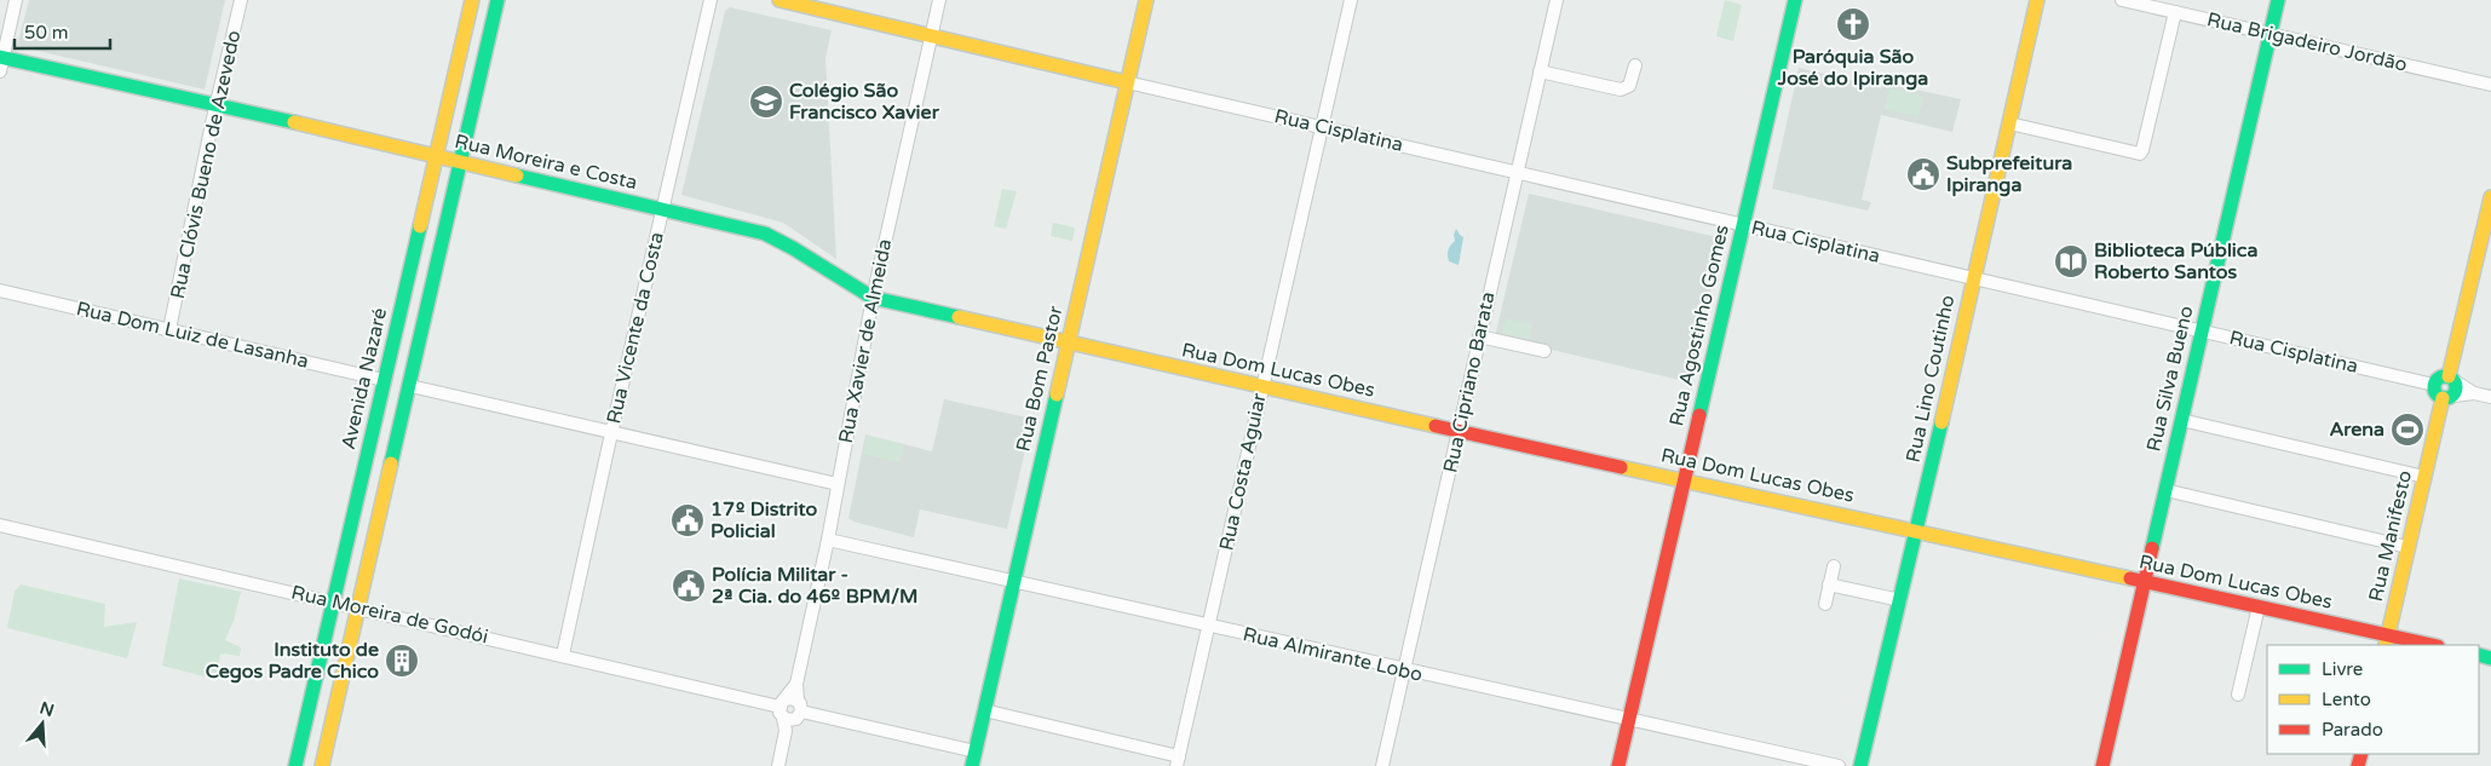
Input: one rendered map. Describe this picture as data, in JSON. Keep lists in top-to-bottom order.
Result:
{
  "streets": {
    "street": [
      "Rua Brigadeiro Jordão",
      "Rua Cisplatina",
      "Rua Moreira e Costa",
      "Rua Clóvis Bueno de Azevedo",
      "Rua Agostinho Gomes",
      "Rua Vicente da Costa",
      "Rua Dom Luiz de Lasanha",
      "Rua Xavier de Almeida",
      "Rua Dom Lucas Obes",
      "Avenida Nazaré",
      "Rua Bom Pastor",
      "Rua Lino Coutinho",
      "Rua Silva Bueno",
      "Rua Cipriano Barata",
      "Rua Costa Aguiar",
      "Rua Manifesto",
      "Rua Moreira de Godói",
      "Rua Almirante Lobo"
    ]
  },
  "crossings": [
    ["Rua Brigadeiro Jordão", "Rua Silva Bueno"],
    ["Rua Cisplatina", "Rua Agostinho Gomes"],
    ["Rua Cisplatina", "Rua Bom Pastor"],
    ["Rua Cisplatina", "Rua Lino Coutinho"],
    ["Rua Cisplatina", "Rua Silva Bueno"],
    ["Rua Cisplatina", "Rua Cipriano Barata"],
    ["Rua Cisplatina", "Rua Costa Aguiar"],
    ["Rua Moreira e Costa", "Rua Clóvis Bueno de Azevedo"],
    ["Rua Moreira e Costa", "Rua Vicente da Costa"],
    ["Rua Moreira e Costa", "Rua Xavier de Almeida"],
    ["Rua Moreira e Costa", "Rua Dom Lucas Obes"],
    ["Rua Moreira e Costa", "Avenida Nazaré"],
    ["Rua Moreira e Costa", "Rua Bom Pastor"],
    ["Rua Clóvis Bueno de Azevedo", "Rua Dom Luiz de Lasanha"],
    ["Rua Agostinho Gomes", "Rua Dom Lucas Obes"],
    ["Rua Agostinho Gomes", "Rua Almirante Lobo"],
    ["Rua Vicente da Costa", "Rua Moreira de Godói"],
    ["Rua Dom Luiz de Lasanha", "Avenida Nazaré"],
    ["Rua Xavier de Almeida", "Rua Moreira de Godói"],
    ["Rua Xavier de Almeida", "Rua Almirante Lobo"],
    ["Rua Dom Lucas Obes", "Rua Bom Pastor"],
    ["Rua Dom Lucas Obes", "Rua Lino Coutinho"],
    ["Rua Dom Lucas Obes", "Rua Silva Bueno"],
    ["Rua Dom Lucas Obes", "Rua Cipriano Barata"],
    ["Rua Dom Lucas Obes", "Rua Costa Aguiar"],
    ["Rua Dom Lucas Obes", "Rua Manifesto"],
    ["Avenida Nazaré", "Rua Moreira de Godói"],
    ["Rua Bom Pastor", "Rua Moreira de Godói"],
    ["Rua Bom Pastor", "Rua Almirante Lobo"],
    ["Rua Cipriano Barata", "Rua Almirante Lobo"],
    ["Rua Costa Aguiar", "Rua Almirante Lobo"]
  ],
  "places": {
    "church": ["Paróquia São José do Ipiranga"],
    "school or university": ["Colégio São Francisco Xavier"],
    "public building": ["Subprefeitura Ipiranga", "17º Distrito Policial", "Polícia Militar - 2ª Cia. do 46º BPM/M"],
    "library": ["Biblioteca Pública Roberto Santos"],
    "sports": ["Arena"],
    "building": ["Instituto de Cegos Padre Chico"]
  },
  "legend": ["Livre", "Lento", "Parado"],
  "scale_bar": "50 m",
  "north": "top"
}
